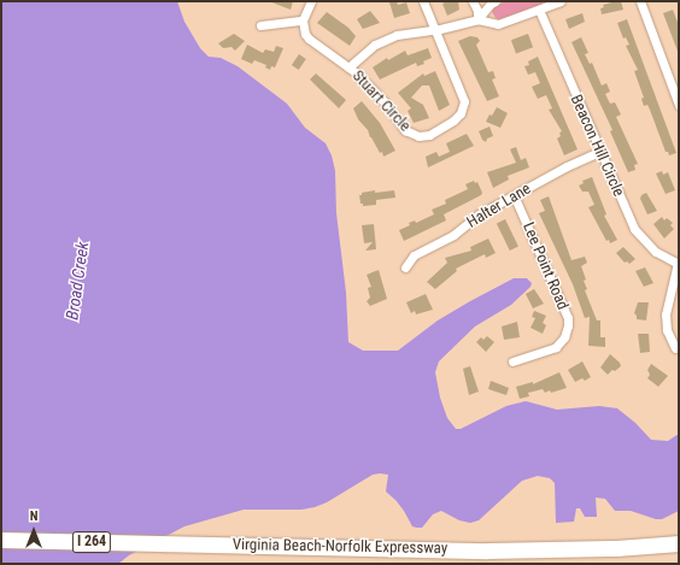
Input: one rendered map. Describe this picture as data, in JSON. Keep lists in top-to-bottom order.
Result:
{
  "streets": {
    "highway": ["I 264", "Virginia Beach-Norfolk Expressway"],
    "street": [
      "Stuart Circle",
      "Beacon Hill Circle",
      "Halter Lane",
      "Lee Point Road"
    ]
  },
  "crossings": [
    ["Beacon Hill Circle", "Halter Lane"],
    ["Halter Lane", "Lee Point Road"]
  ],
  "water": ["Broad Creek"],
  "north": "top"
}
